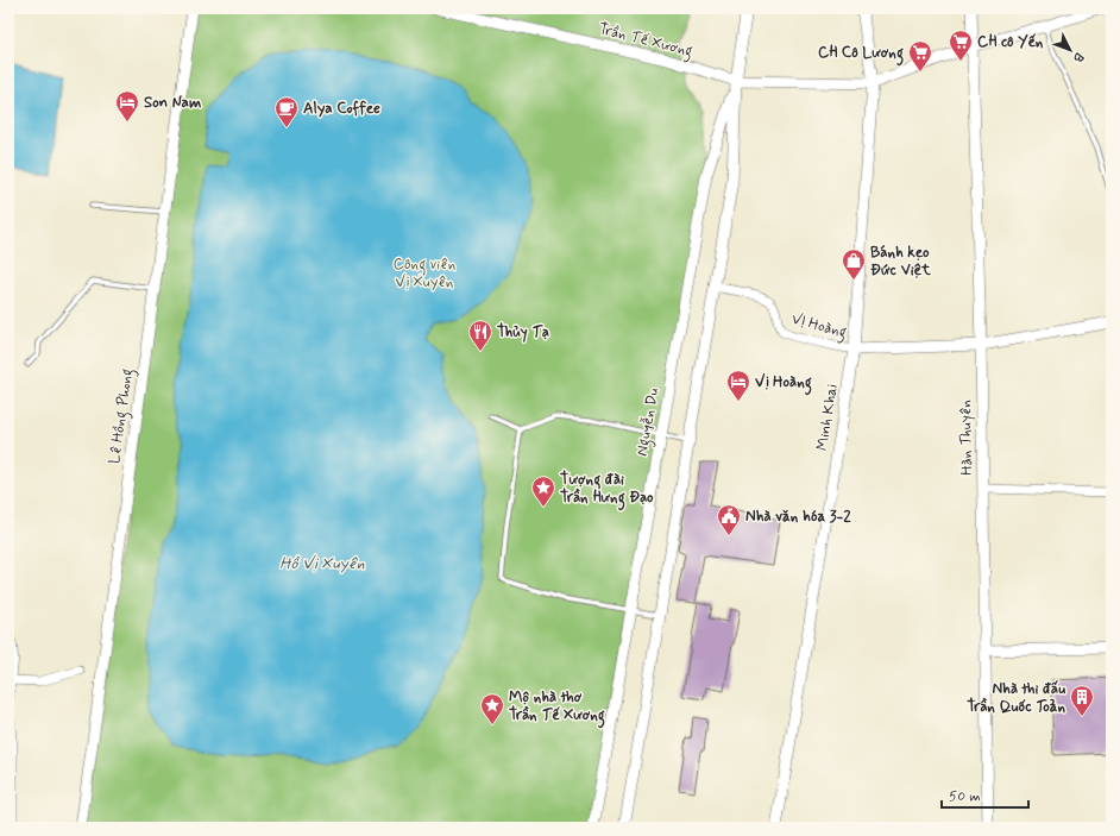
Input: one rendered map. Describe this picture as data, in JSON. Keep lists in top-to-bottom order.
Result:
{
  "streets": {
    "street": [
      "Trần Tế Xương",
      "VỊ Hoàng",
      "Lê Hồng Phong",
      "Minh Khai",
      "Nguyễn Du",
      "Hàn Thuyên"
    ]
  },
  "crossings": [
    ["Trần Tế Xương", "Minh Khai"],
    ["Trần Tế Xương", "Nguyễn Du"],
    ["VỊ Hoàng", "Minh Khai"],
    ["VỊ Hoàng", "Nguyễn Du"],
    ["VỊ Hoàng", "Hàn Thuyên"]
  ],
  "water": ["Hồ Vị Xuyên"],
  "parks": ["Công viên Vị Xuyên"],
  "places": {
    "supermarket": ["CH cô Yến", "CH Cô Lương"],
    "hotel": ["Son Nam", "Vị Hoàng"],
    "cafe": ["Alya Coffee"],
    "shop": ["Bánh kẹo Đức Việt"],
    "restaurant": ["Thủy Tạ"],
    "place": ["Tượng đài Trần Hưng Đạo", "Mộ nhà thơ Trần Tế Xương"],
    "public building": ["Nhà văn hóa 3-2"],
    "building": ["Nhà thi đấu Trần Quốc Toản"]
  },
  "scale_bar": "50 m",
  "north": "bottom right"
}
